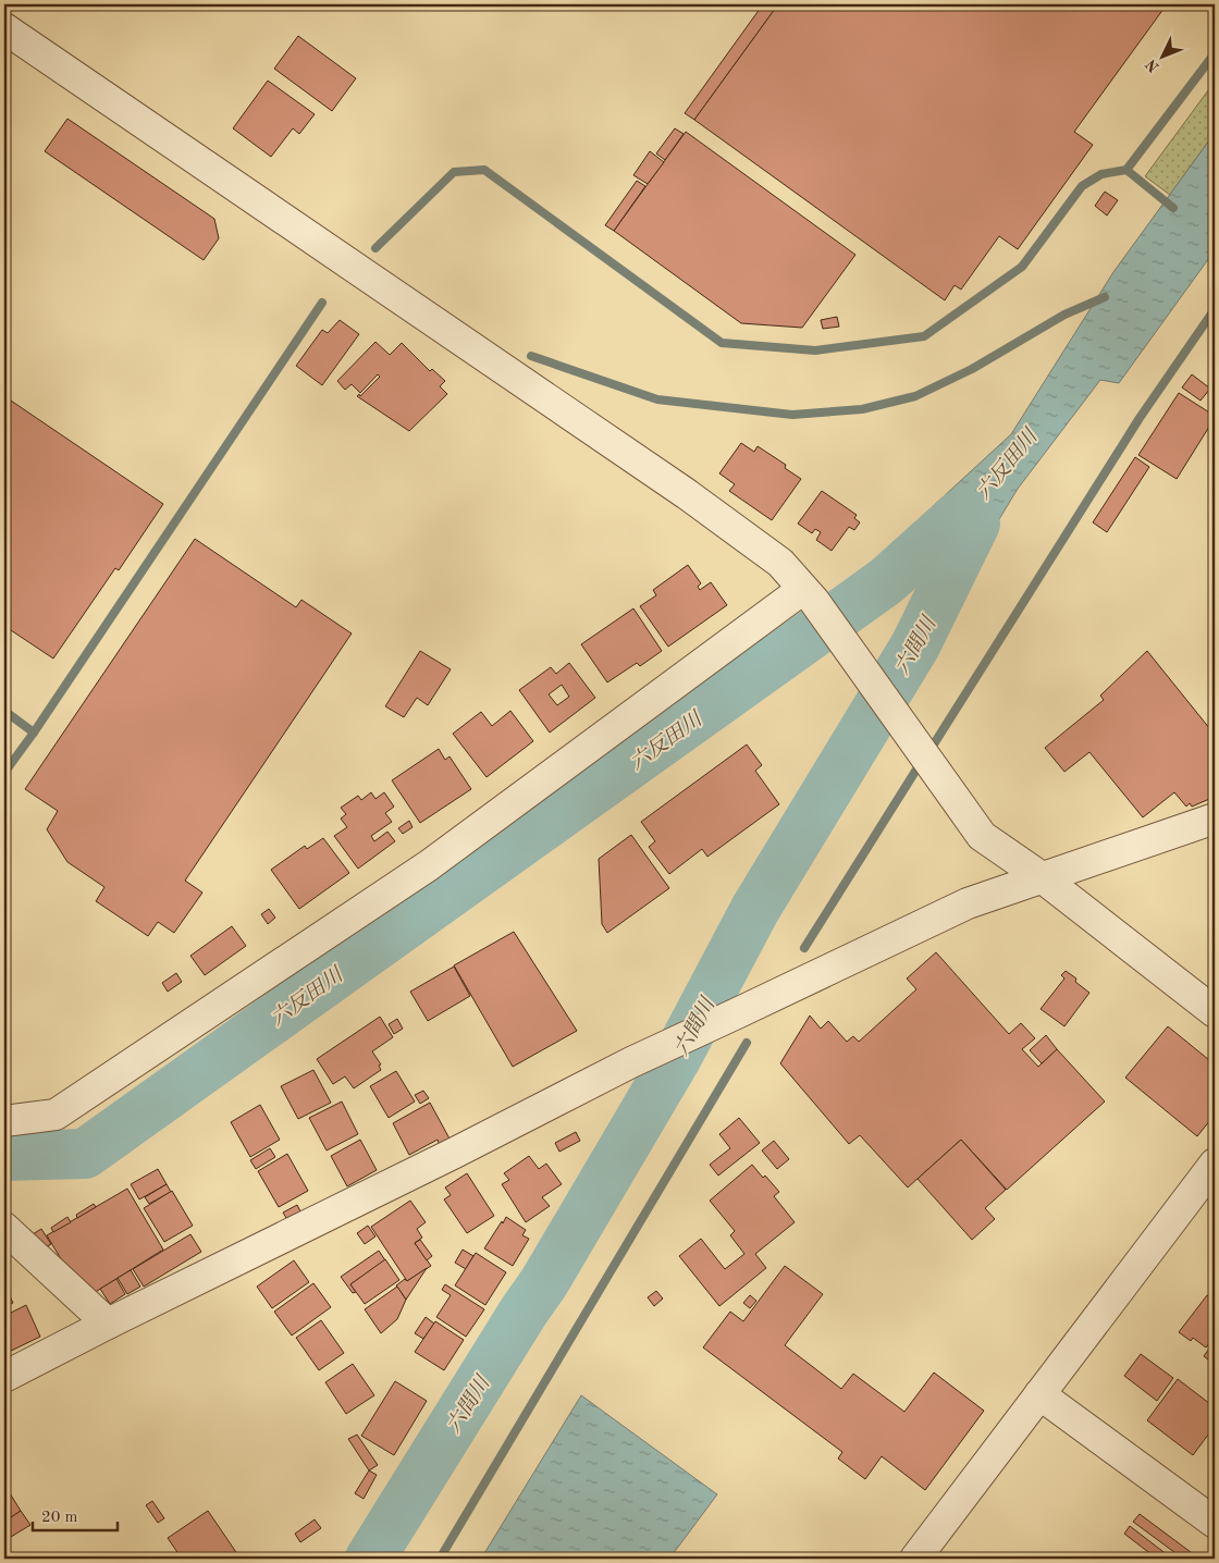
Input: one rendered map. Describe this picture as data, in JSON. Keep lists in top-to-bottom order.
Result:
{
  "water": ["六反田川", "六間川"],
  "scale_bar": "20 m",
  "north": "bottom left"
}
